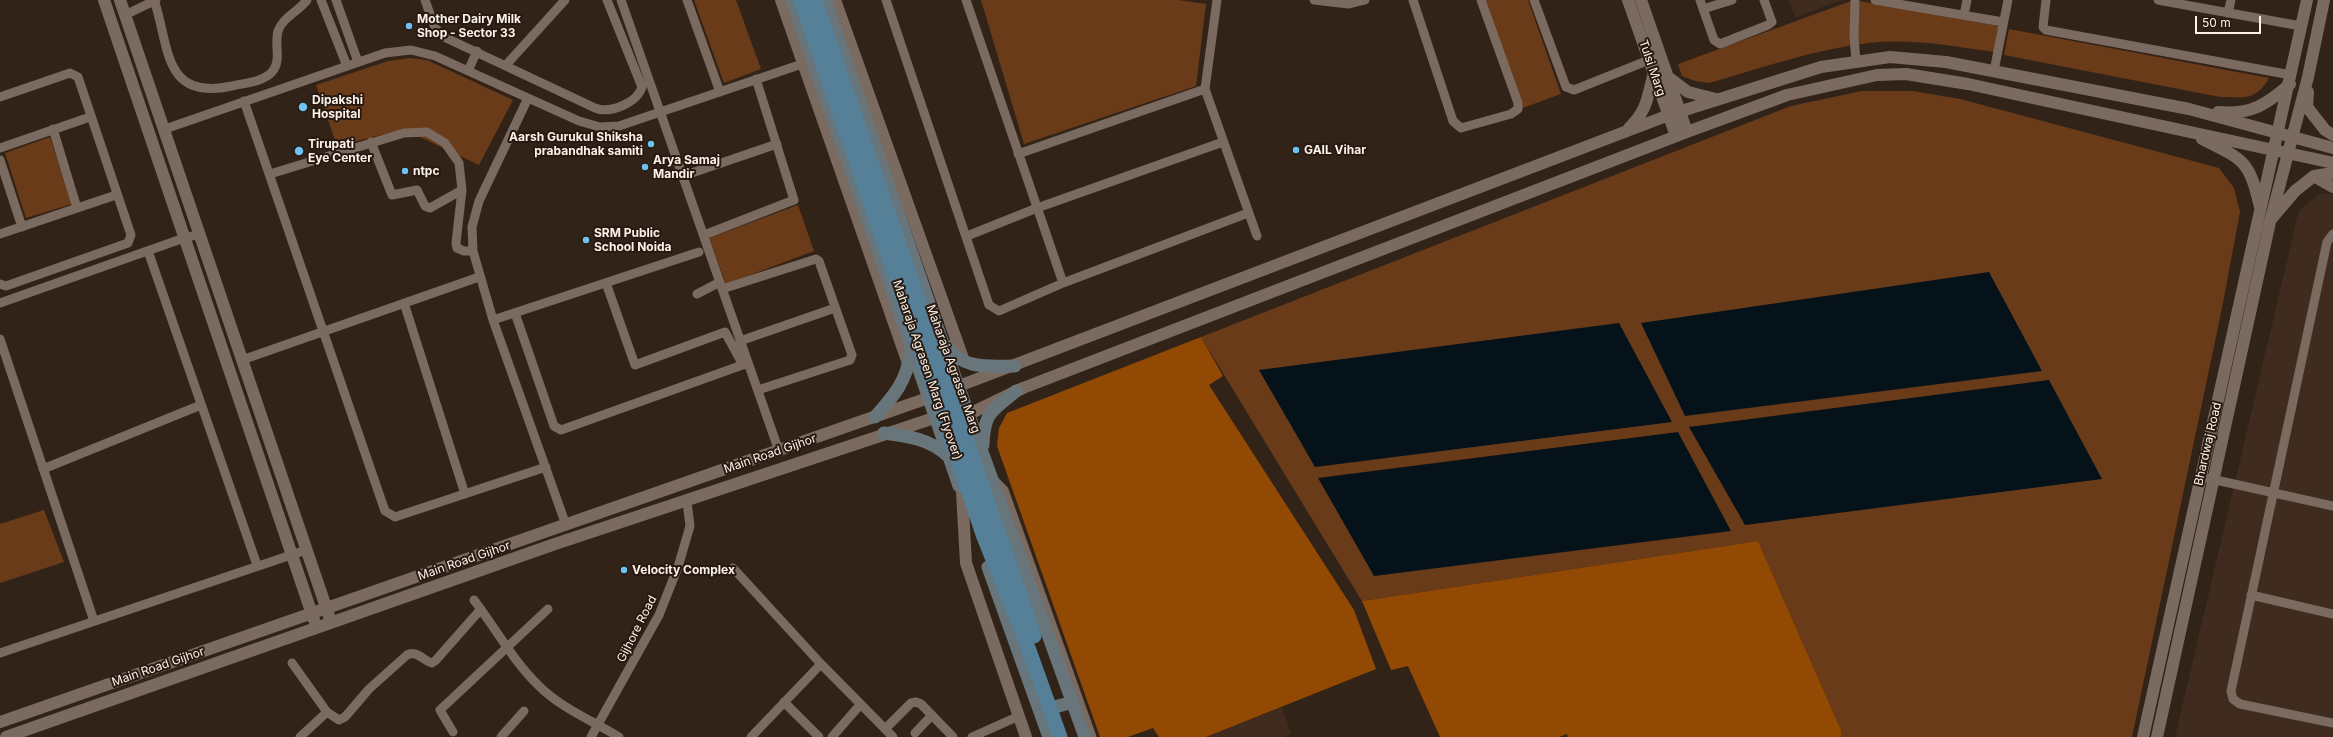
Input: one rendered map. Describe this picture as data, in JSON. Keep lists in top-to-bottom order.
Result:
{
  "streets": {
    "main road": ["Maharaja Agrasen Marg", "Maharaja Agrasen Marg (Flyover)"],
    "street": [
      "Tulsi Marg",
      "Bhardwaj Road",
      "Main Road Gijhor",
      "Gijhore Road"
    ]
  },
  "crossings": [
    ["Main Road Gijhor", "Gijhore Road"]
  ],
  "places": [
    "Mother Dairy Milk Shop - Sector 33",
    "Dipakshi Hospital",
    "Aarsh Gurukul Shiksha prabandhak samiti",
    "GAIL Vihar",
    "Tirupati Eye Center",
    "Arya Samaj Mandir",
    "ntpc",
    "SRM Public School Noida",
    "Velocity Complex"
  ],
  "scale_bar": "50 m"
}
